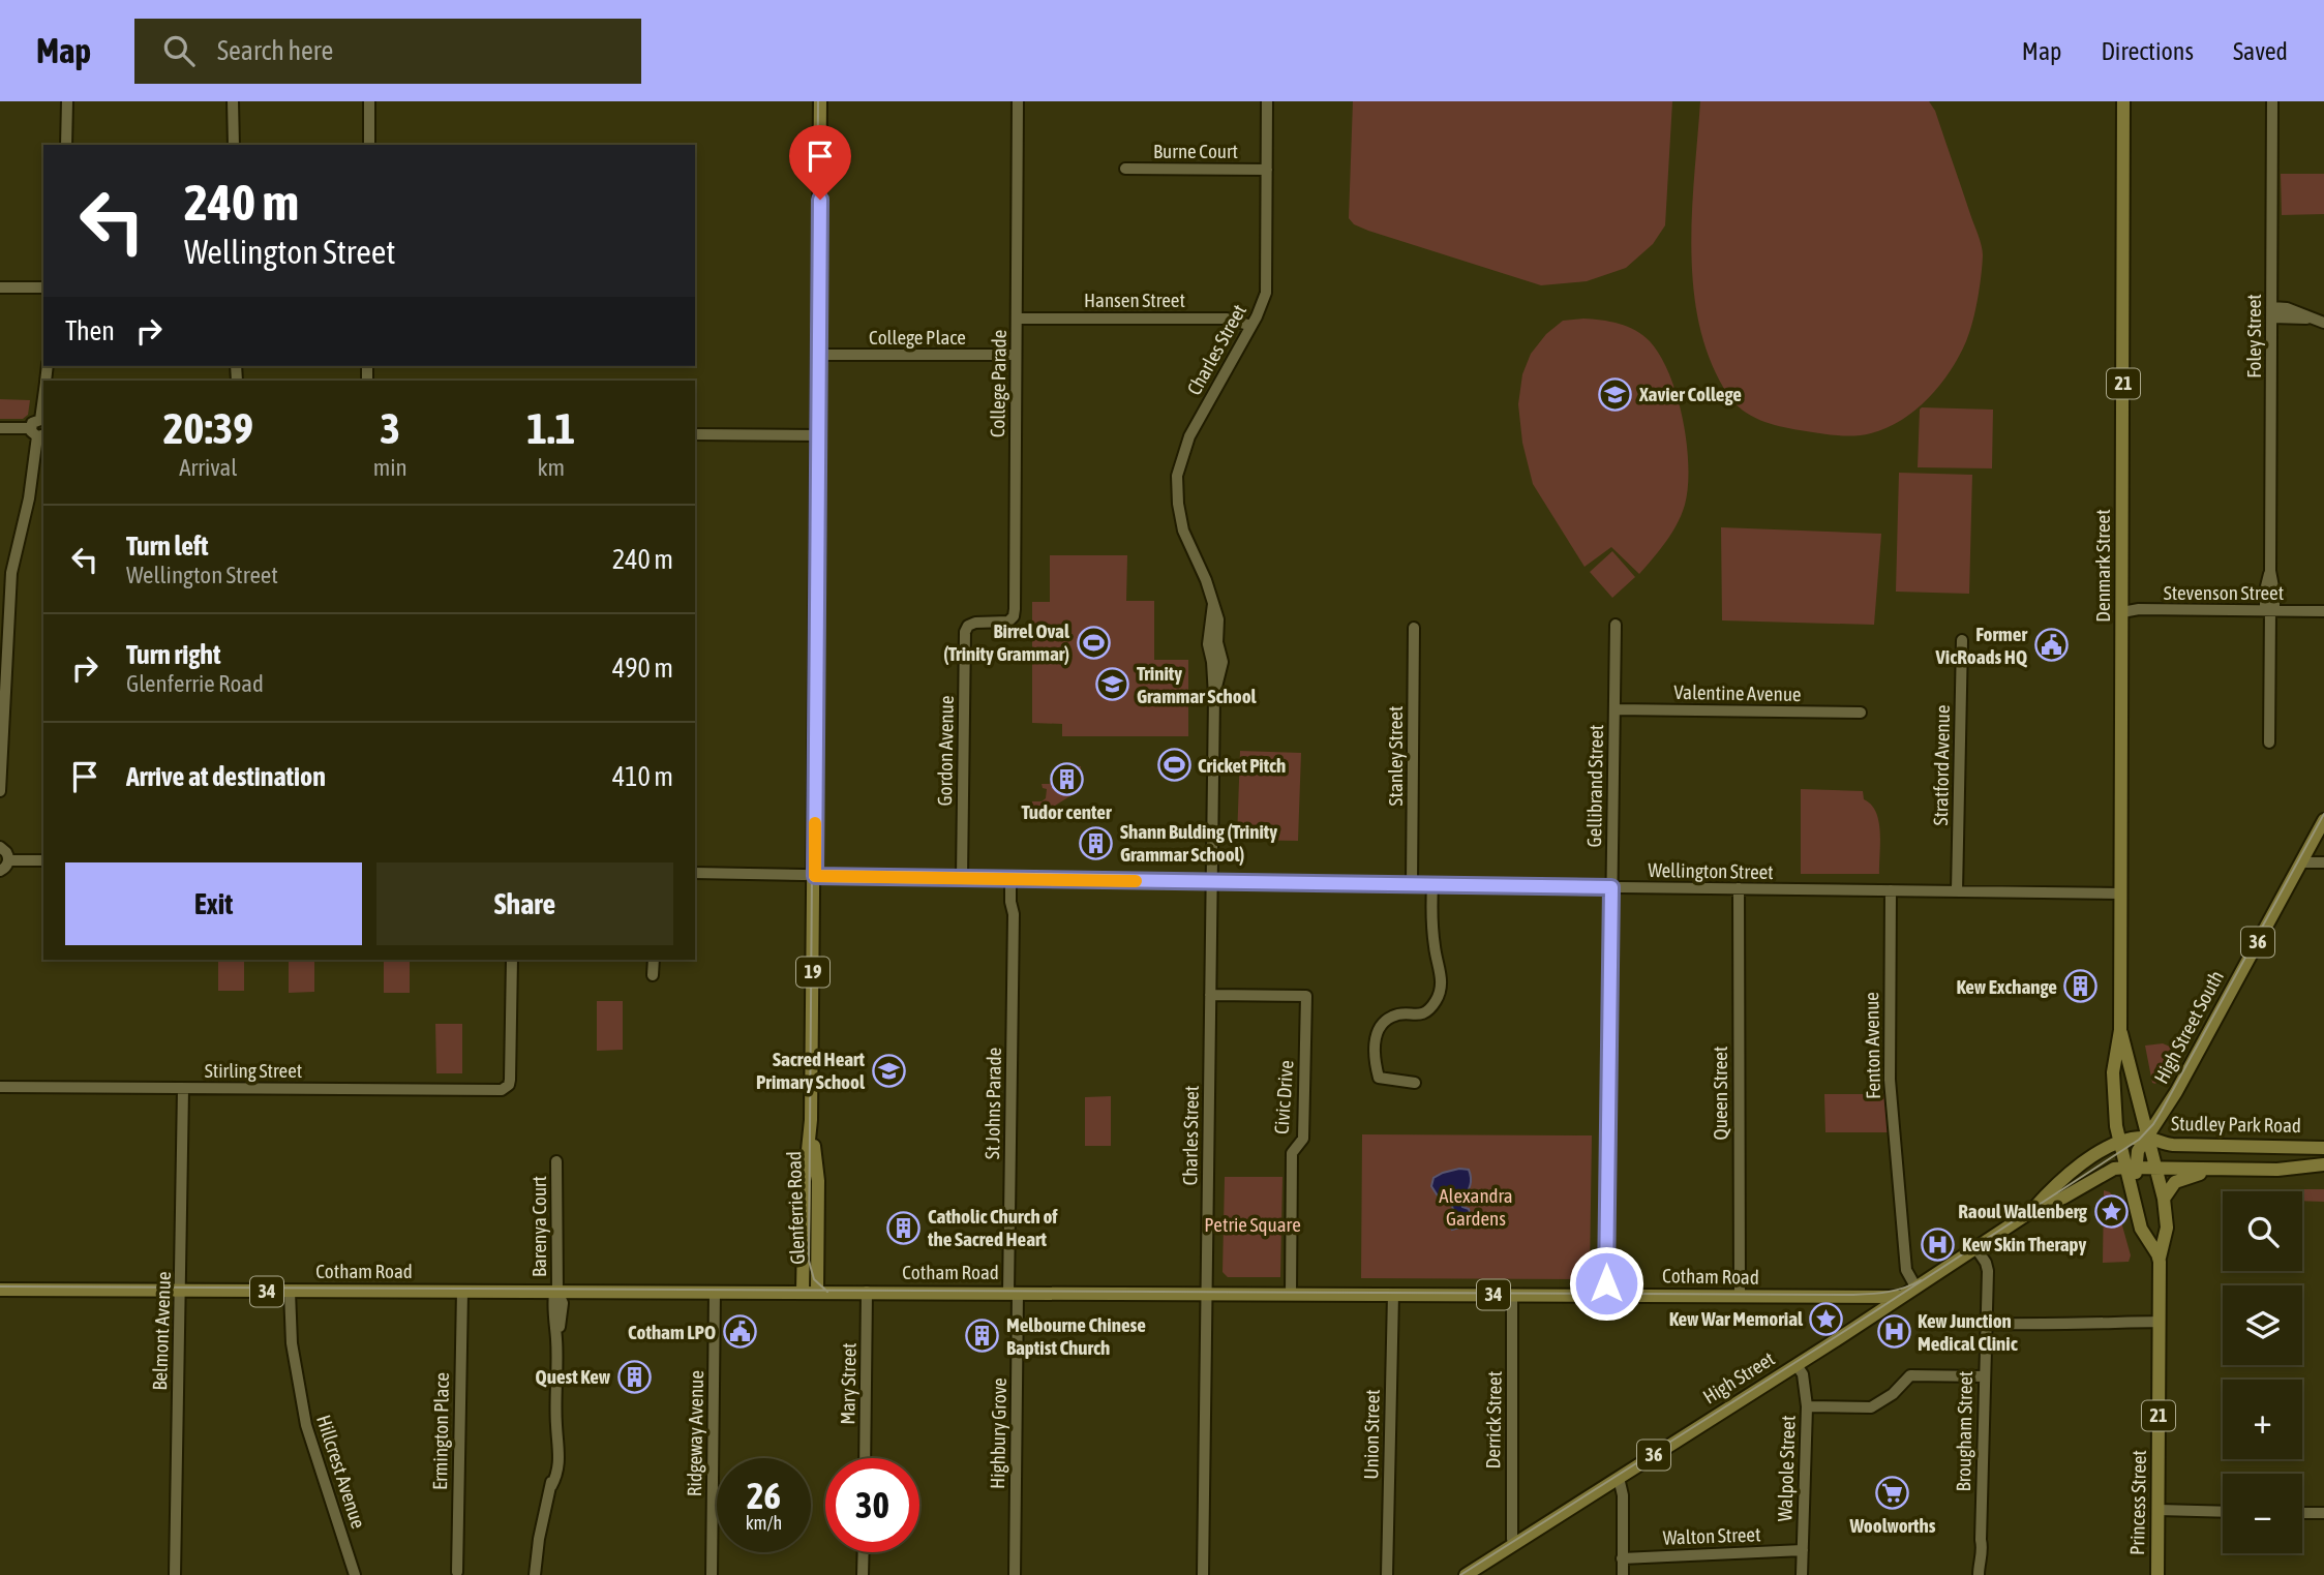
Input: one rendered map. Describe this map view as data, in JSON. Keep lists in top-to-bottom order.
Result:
{
  "streets": {
    "main road": [
      "21",
      "Denmark Street",
      "36",
      "19",
      "High Street South",
      "Studley Park Road",
      "Glenferrie Road",
      "Cotham Road",
      "34",
      "High Street",
      "Princess Street"
    ],
    "street": [
      "Burne Court",
      "Hansen Street",
      "Foley Street",
      "College Place",
      "Charles Street",
      "College Parade",
      "Stevenson Street",
      "Valentine Avenue",
      "Gordon Avenue",
      "Stanley Street",
      "Stratford Avenue",
      "Gellibrand Street",
      "Wellington Street",
      "Fenton Avenue",
      "Stirling Street",
      "Queen Street",
      "Civic Drive",
      "St Johns Parade",
      "Barenya Court",
      "Belmont Avenue",
      "Mary Street",
      "Derrick Street",
      "Ermington Place",
      "Brougham Street",
      "Ridgeway Avenue",
      "Highbury Grove",
      "Union Street",
      "Walpole Street",
      "Hillcrest Avenue",
      "Walton Street"
    ]
  },
  "crossings": [
    ["Burne Court", "Charles Street"],
    ["Hansen Street", "Charles Street"],
    ["Hansen Street", "College Parade"],
    ["Foley Street", "Stevenson Street"],
    ["College Place", "College Parade"],
    ["College Place", "Glenferrie Road"],
    ["Charles Street", "Wellington Street"],
    ["Charles Street", "Civic Drive"],
    ["Charles Street", "Cotham Road"],
    ["College Parade", "Gordon Avenue"],
    ["21", "Denmark Street"],
    ["21", "High Street South"],
    ["21", "High Street"],
    ["21", "Princess Street"],
    ["Denmark Street", "Stevenson Street"],
    ["Denmark Street", "Wellington Street"],
    ["Denmark Street", "High Street South"],
    ["Denmark Street", "Studley Park Road"],
    ["Denmark Street", "High Street"],
    ["Denmark Street", "Princess Street"],
    ["Valentine Avenue", "Gellibrand Street"],
    ["Gordon Avenue", "Wellington Street"],
    ["Stanley Street", "Wellington Street"],
    ["Stratford Avenue", "Wellington Street"],
    ["Gellibrand Street", "Wellington Street"],
    ["Gellibrand Street", "Cotham Road"],
    ["Wellington Street", "Fenton Avenue"],
    ["Wellington Street", "Queen Street"],
    ["Wellington Street", "St Johns Parade"],
    ["Wellington Street", "Glenferrie Road"],
    ["High Street South", "Studley Park Road"],
    ["High Street South", "High Street"],
    ["High Street South", "Princess Street"],
    ["Fenton Avenue", "High Street"],
    ["Stirling Street", "Belmont Avenue"],
    ["Queen Street", "Cotham Road"],
    ["Civic Drive", "Cotham Road"],
    ["St Johns Parade", "Cotham Road"],
    ["St Johns Parade", "Highbury Grove"],
    ["Studley Park Road", "High Street"],
    ["Studley Park Road", "Princess Street"],
    ["Glenferrie Road", "Cotham Road"],
    ["Barenya Court", "Cotham Road"],
    ["Cotham Road", "Belmont Avenue"],
    ["Cotham Road", "High Street"],
    ["Cotham Road", "Mary Street"],
    ["Cotham Road", "Derrick Street"],
    ["Cotham Road", "Ermington Place"],
    ["Cotham Road", "Ridgeway Avenue"],
    ["Cotham Road", "Highbury Grove"],
    ["Cotham Road", "Union Street"],
    ["Cotham Road", "Hillcrest Avenue"],
    ["High Street", "Derrick Street"],
    ["High Street", "Brougham Street"],
    ["High Street", "Walpole Street"],
    ["High Street", "Princess Street"],
    ["Walpole Street", "Walton Street"]
  ],
  "parks": ["Alexandra Gardens", "Petrie Square"],
  "places": {
    "school or university": ["Xavier College", "Trinity Grammar School", "Sacred Heart Primary School"],
    "sports": ["Birrel Oval (Trinity Grammar)", "Cricket Pitch"],
    "public building": ["Former VicRoads HQ", "Cotham LPO"],
    "building": [
      "Tudor center",
      "Shann Bulding (Trinity Grammar School)",
      "Kew Exchange",
      "Catholic Church of the Sacred Heart",
      "Melbourne Chinese Baptist Church",
      "Quest Kew"
    ],
    "place": ["Raoul Wallenberg", "Kew War Memorial"],
    "hospital": ["Kew Skin Therapy", "Kew Junction Medical Clinic"],
    "supermarket": ["Woolworths"]
  },
  "page": {
    "header": "Map",
    "search": "Search here",
    "nav": ["Map", "Directions", "Saved"],
    "turn": ["240 m", "Wellington Street"],
    "then": "Then",
    "eta": [
      "20:39",
      "Arrival",
      "3",
      "min",
      "1.1",
      "km"
    ],
    "list": [
      {
        "name": "Turn left",
        "note": "Wellington Street",
        "value": "240 m"
      },
      {
        "name": "Turn right",
        "note": "Glenferrie Road",
        "value": "490 m"
      },
      {
        "name": "Arrive at destination",
        "value": "410 m"
      }
    ],
    "buttons": ["Exit", "Share"],
    "map_buttons": ["+", "−"],
    "speed": "26 km/h",
    "limit": "30"
  }
}
